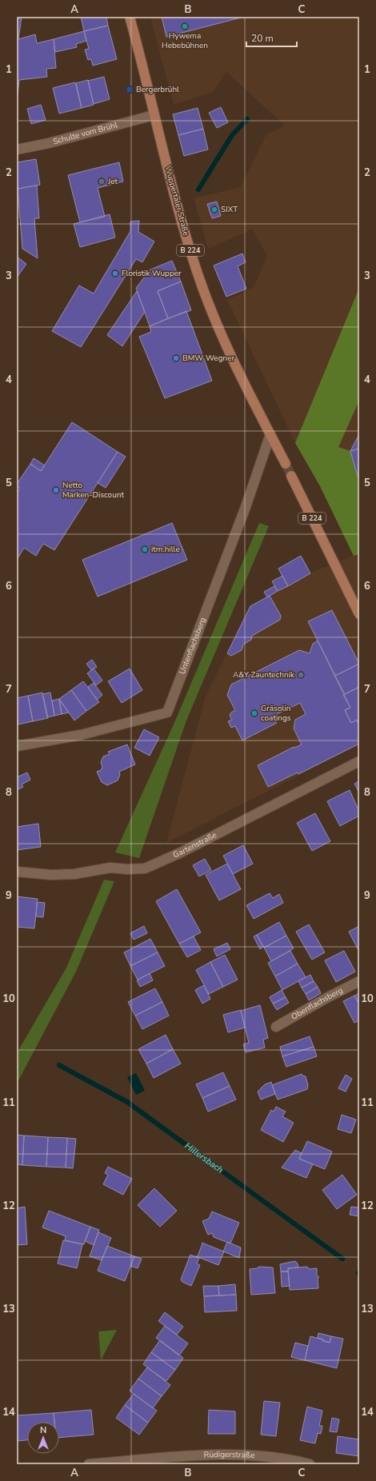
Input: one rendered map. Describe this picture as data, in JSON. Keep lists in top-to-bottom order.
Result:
{
  "streets": {
    "main road": ["Wuppertaler Straße", "B 224"],
    "street": [
      "Schulte vom Brühl",
      "Untenflachsberg",
      "Gartenstraße",
      "Obenflachsberg",
      "Rüdigerstraße"
    ]
  },
  "crossings": [
    ["Schulte vom Brühl", "Wuppertaler Straße"],
    ["Wuppertaler Straße", "Untenflachsberg"]
  ],
  "water": ["Hillersbach"],
  "places": {
    "other": [
      "Hywema Hebebühnen",
      "Jet",
      "SIXT",
      "Floristik Wupper",
      "BMW Wegner",
      "Netto Marken-Discount",
      "itm.hille",
      "A&Y Zauntechnik",
      "Gräsolin coatings"
    ],
    "transit": ["Bergerbrühl"]
  },
  "scale_bar": "20 m",
  "north": "top",
  "grid": {
    "columns": ["A", "B", "C"],
    "rows": [
      "1",
      "2",
      "3",
      "4",
      "5",
      "6",
      "7",
      "8",
      "9",
      "10",
      "11",
      "12",
      "13",
      "14"
    ]
  }
}
